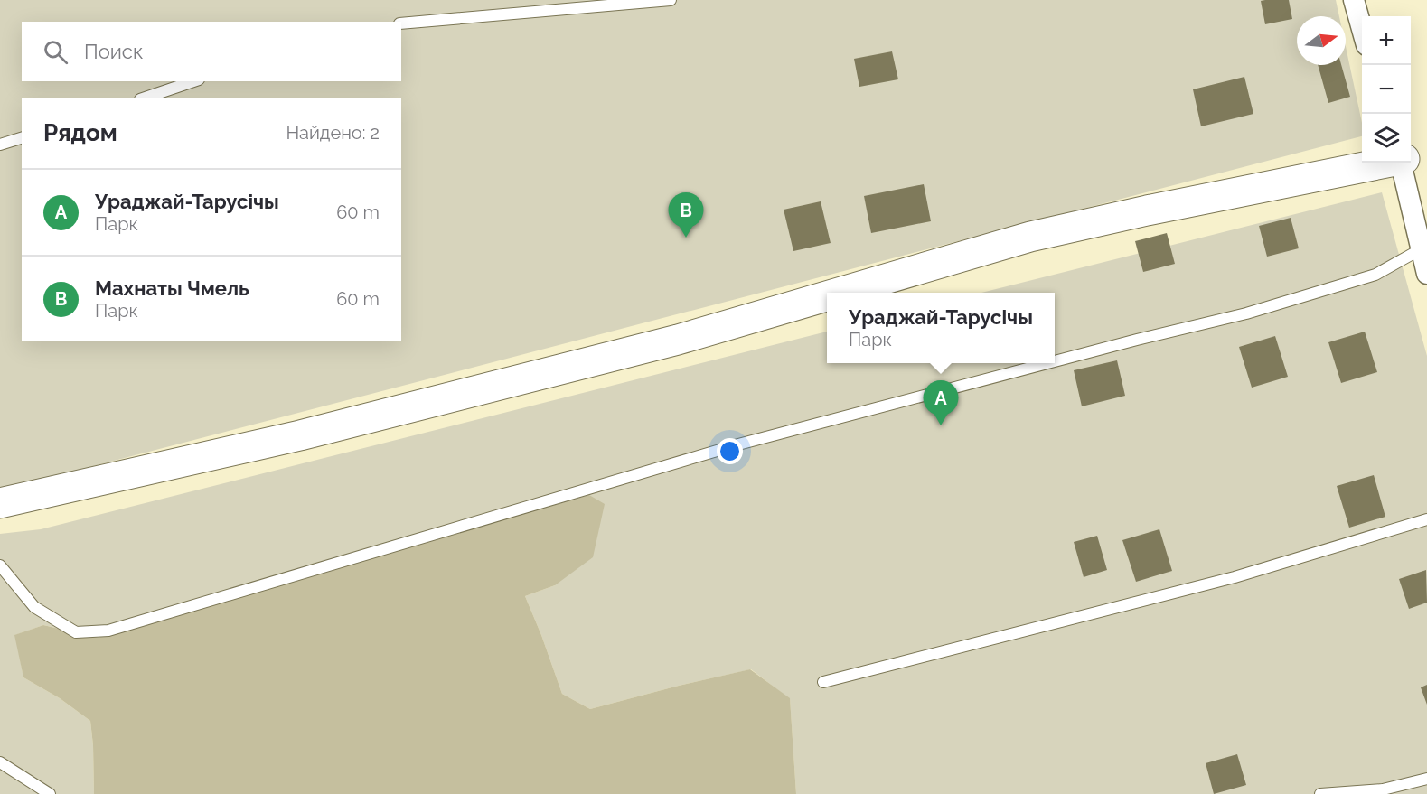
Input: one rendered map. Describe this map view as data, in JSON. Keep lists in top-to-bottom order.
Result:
{
  "north": "right",
  "page": {
    "map_buttons": ["+", "−"],
    "search": "Поиск",
    "heading": ["Рядом", "Найдено: 2"],
    "list": [
      {
        "mark": "A",
        "name": "Ураджай-Тарусічы",
        "note": "Парк",
        "value": "60 m"
      },
      {
        "mark": "B",
        "name": "Махнаты Чмель",
        "note": "Парк",
        "value": "60 m"
      }
    ],
    "pins": ["B", "A"],
    "popup": ["Ураджай-Тарусічы", "Парк"]
  }
}
